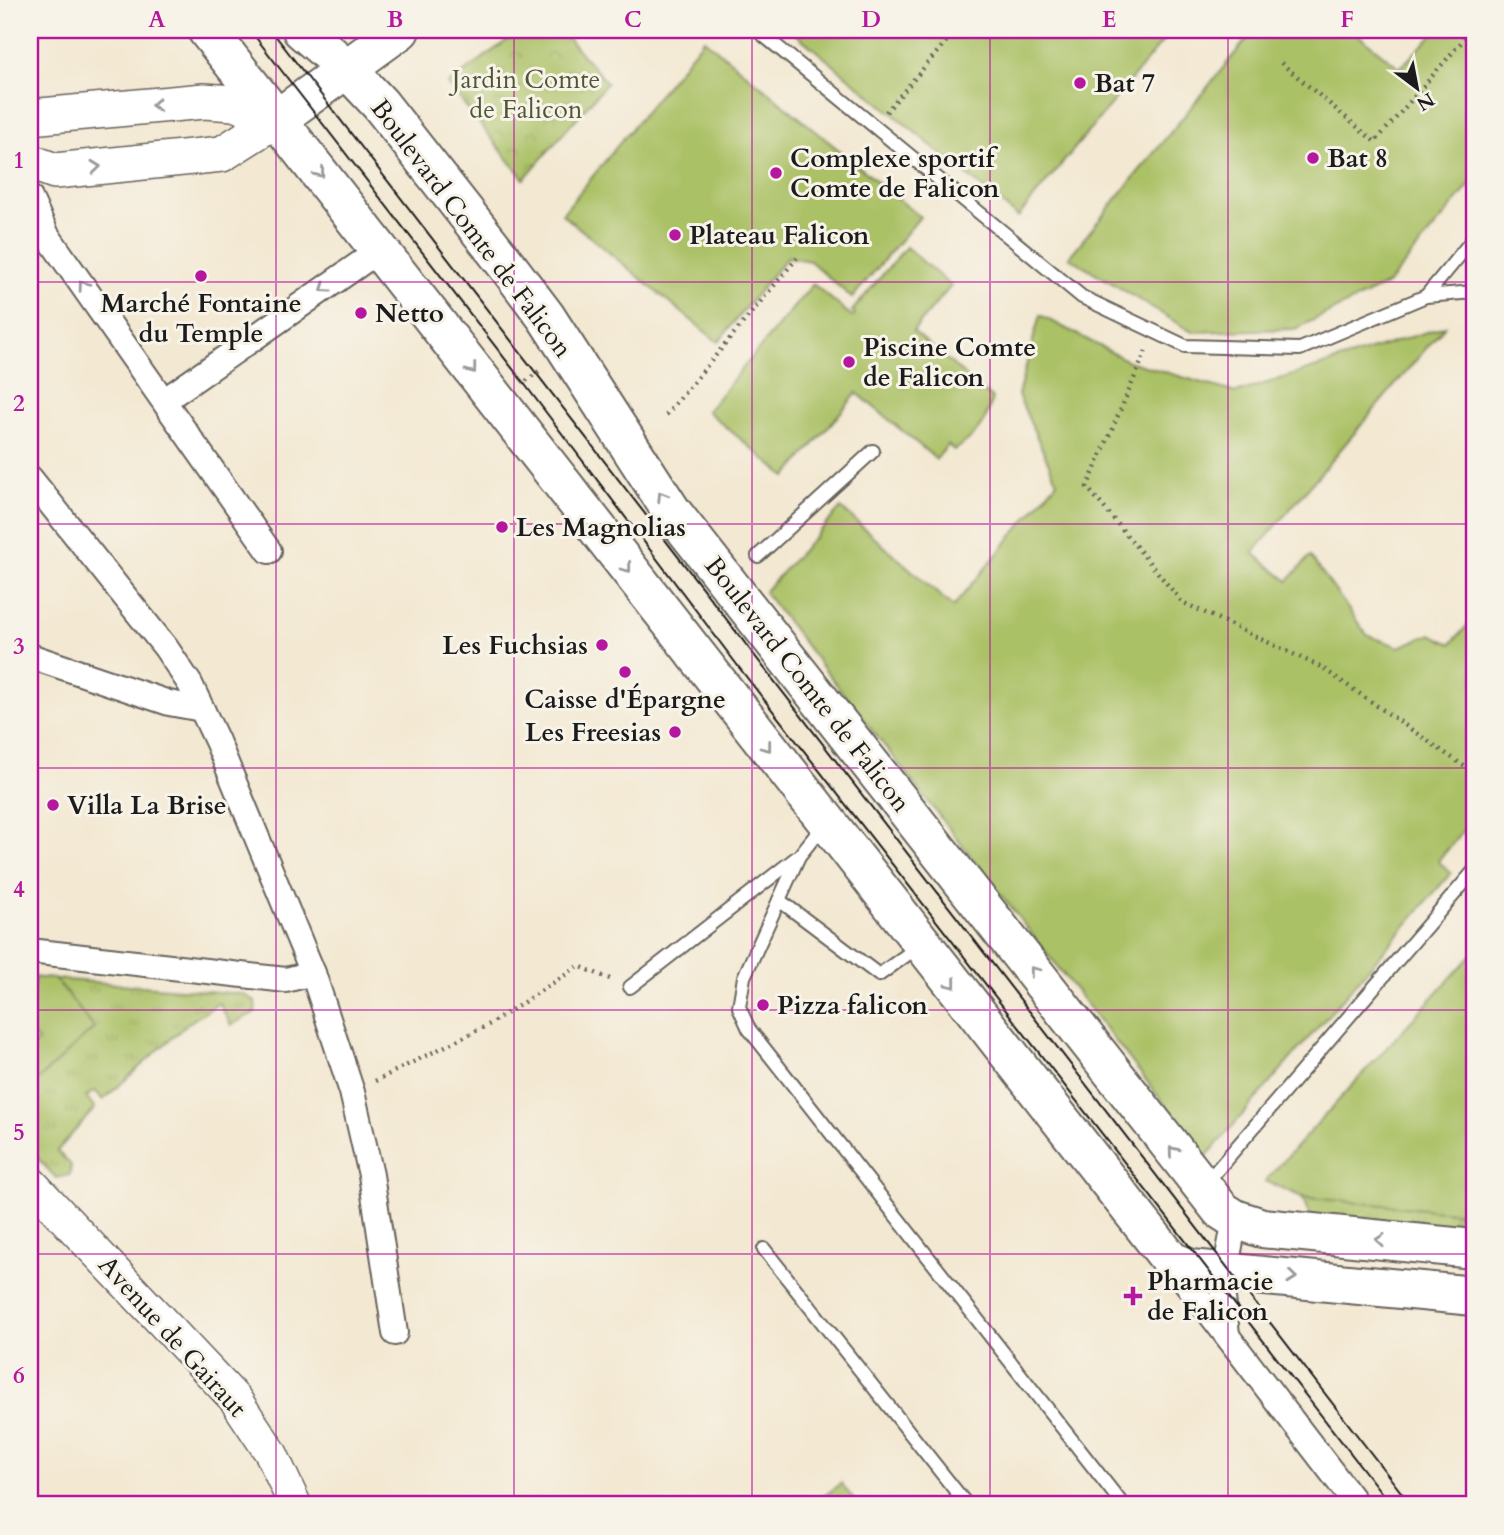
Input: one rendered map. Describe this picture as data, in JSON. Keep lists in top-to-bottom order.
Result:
{
  "streets": {
    "main road": ["Boulevard Comte de Falicon"],
    "street": ["Avenue de Gairaut"]
  },
  "parks": ["Jardin Comte de Falicon"],
  "places": {
    "other": [
      "Bat 7",
      "Bat 8",
      "Complexe sportif Comte de Falicon",
      "Plateau Falicon",
      "Marché Fontaine du Temple",
      "Netto",
      "Piscine Comte de Falicon",
      "Les Magnolias",
      "Les Fuchsias",
      "Caisse d'Épargne",
      "Les Freesias",
      "Villa La Brise",
      "Pizza falicon"
    ],
    "health": ["Pharmacie de Falicon"]
  },
  "north": "bottom right",
  "grid": {
    "columns": [
      "A",
      "B",
      "C",
      "D",
      "E",
      "F"
    ],
    "rows": [
      "1",
      "2",
      "3",
      "4",
      "5",
      "6"
    ]
  }
}
